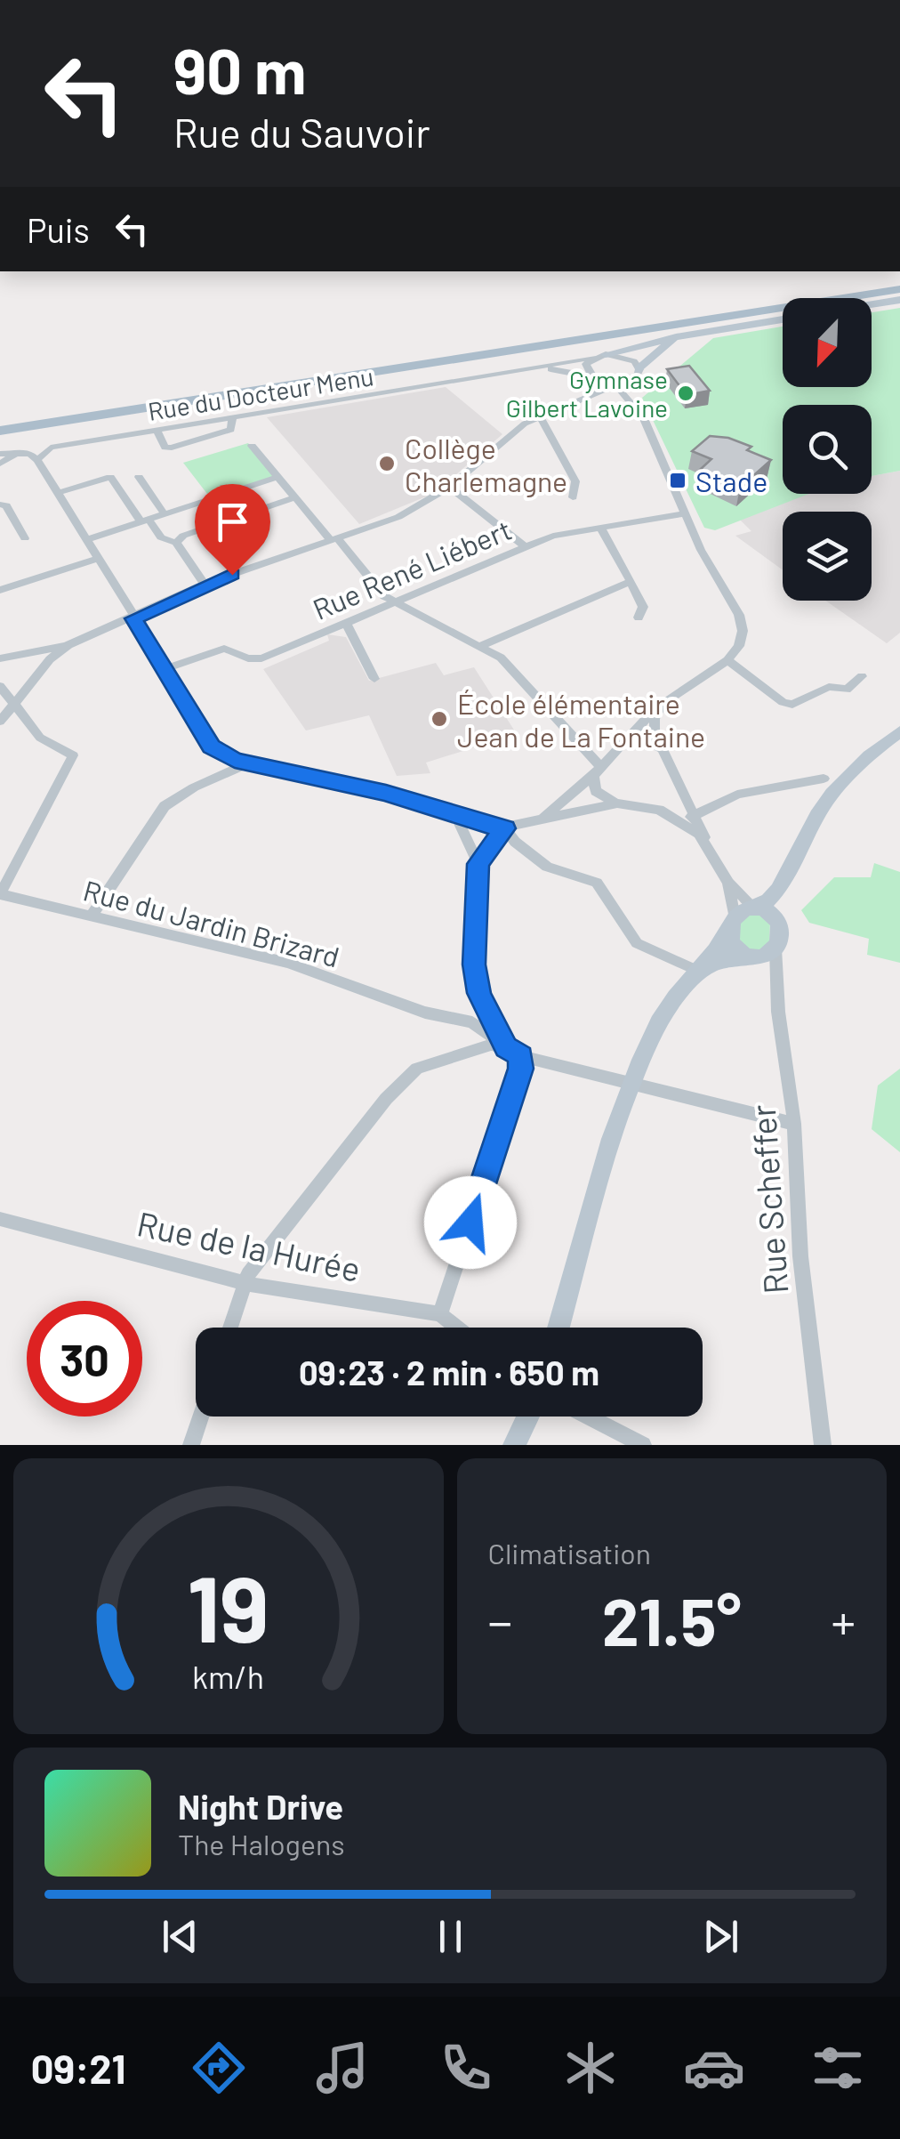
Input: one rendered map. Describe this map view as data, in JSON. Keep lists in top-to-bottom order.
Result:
{
  "streets": {
    "street": [
      "Rue du Docteur Menu",
      "Rue René Liébert",
      "Rue du Jardin Brizard",
      "Rue Scheffer",
      "Rue de la Hurée"
    ]
  },
  "crossings": [
    ["Rue du Jardin Brizard", "Rue Scheffer"]
  ],
  "places": {
    "other": ["Gymnase Gilbert Lavoine", "Collège Charlemagne", "École élémentaire Jean de La Fontaine"],
    "transit": ["Stade"]
  },
  "north": "bottom left",
  "page": {
    "turn": ["90 m", "Rue du Sauvoir"],
    "then": "Puis",
    "limit": "30",
    "trip": "09:23 · 2 min · 650 m",
    "tile": "Climatisation",
    "heat": ["−", "21.5°", "+"],
    "song": ["Night Drive", "The Halogens"],
    "tabs": "09:21",
    "gauge": ["19", "km/h"]
  }
}
